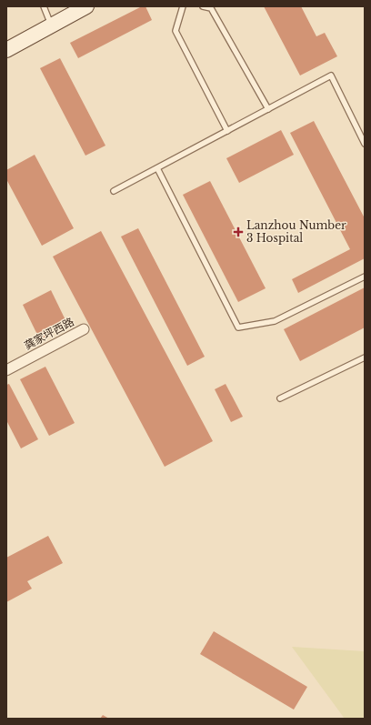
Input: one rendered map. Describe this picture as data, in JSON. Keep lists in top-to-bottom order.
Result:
{
  "streets": {
    "street": ["龚家坪西路"]
  },
  "places": {
    "health": ["Lanzhou Number 3 Hospital"]
  }
}
